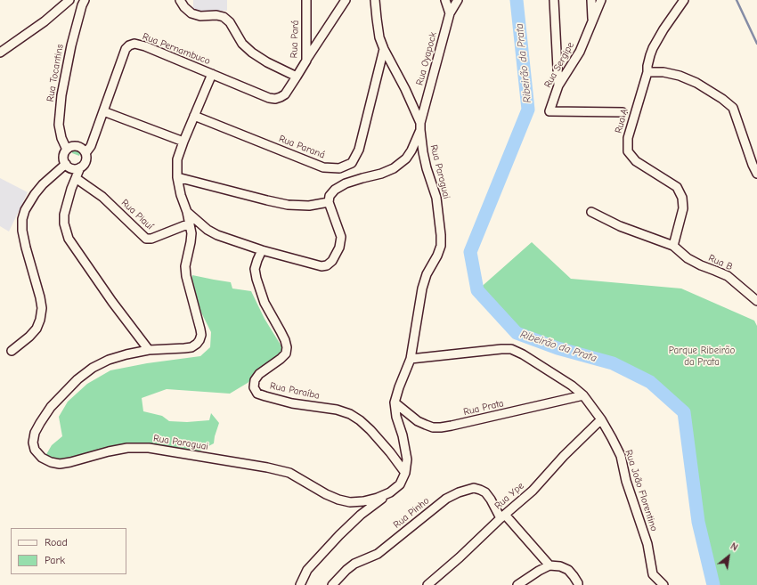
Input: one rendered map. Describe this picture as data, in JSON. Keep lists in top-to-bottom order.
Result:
{
  "streets": {
    "street": [
      "Rua Pará",
      "Rua Pernambuco",
      "Rua Oyapock",
      "Rua Sergipe",
      "Rua Tocantins",
      "Rua A",
      "Rua Paraná",
      "Rua Paraguai",
      "Rua Piauí",
      "Rua B",
      "Rua Paraíba",
      "Rua Prata",
      "Rua João Florentino",
      "Rua Ype",
      "Rua Pinho"
    ]
  },
  "crossings": [
    ["Rua Pará", "Rua Pernambuco"],
    ["Rua Pernambuco", "Rua Tocantins"],
    ["Rua Pernambuco", "Rua Paraguai"],
    ["Rua Oyapock", "Rua Paraguai"],
    ["Rua A", "Rua B"],
    ["Rua Paraná", "Rua Paraguai"],
    ["Rua Paraguai", "Rua Piauí"],
    ["Rua Paraguai", "Rua Paraíba"],
    ["Rua Paraguai", "Rua Prata"],
    ["Rua Paraguai", "Rua João Florentino"],
    ["Rua Prata", "Rua João Florentino"],
    ["Rua João Florentino", "Rua Ype"],
    ["Rua Ype", "Rua Pinho"]
  ],
  "water": ["Ribeirão da Prata"],
  "parks": ["Parque Ribeirão da Prata"],
  "legend": ["Road", "Park"],
  "north": "top right"
}
